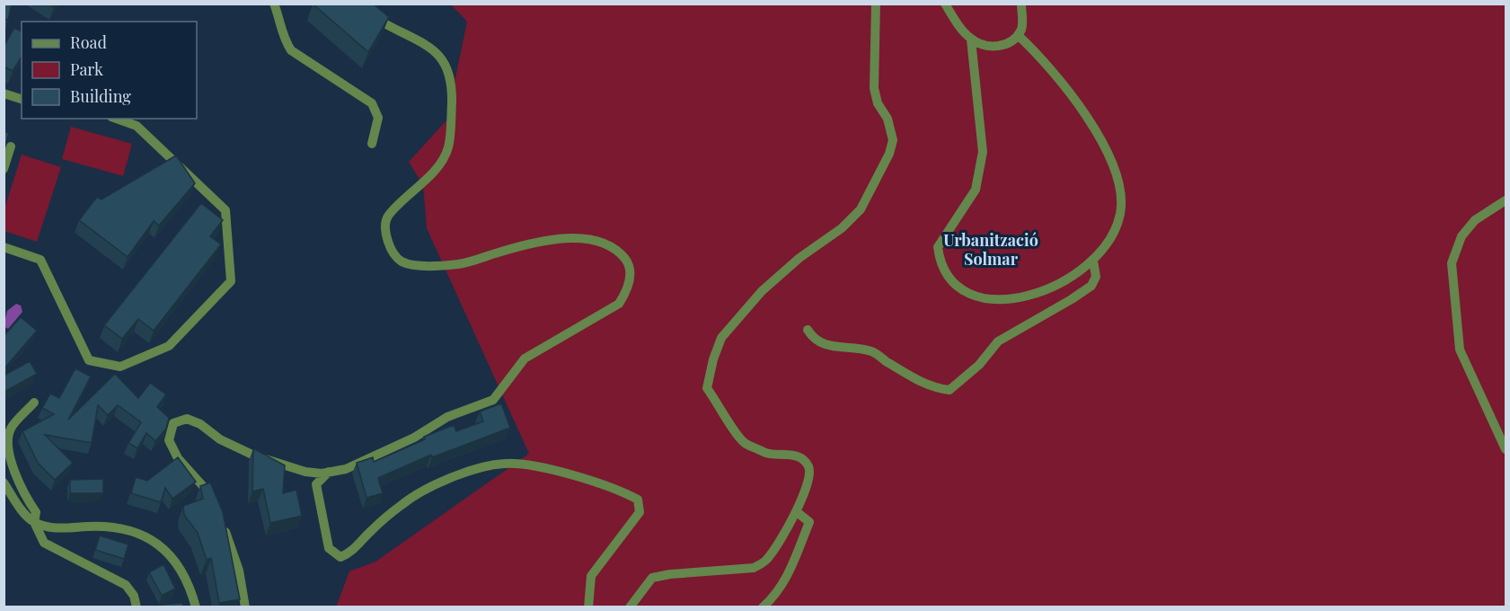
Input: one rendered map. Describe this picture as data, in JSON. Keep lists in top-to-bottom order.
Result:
{
  "districts": ["Urbanització Solmar"],
  "legend": ["Road", "Park", "Building"]
}
